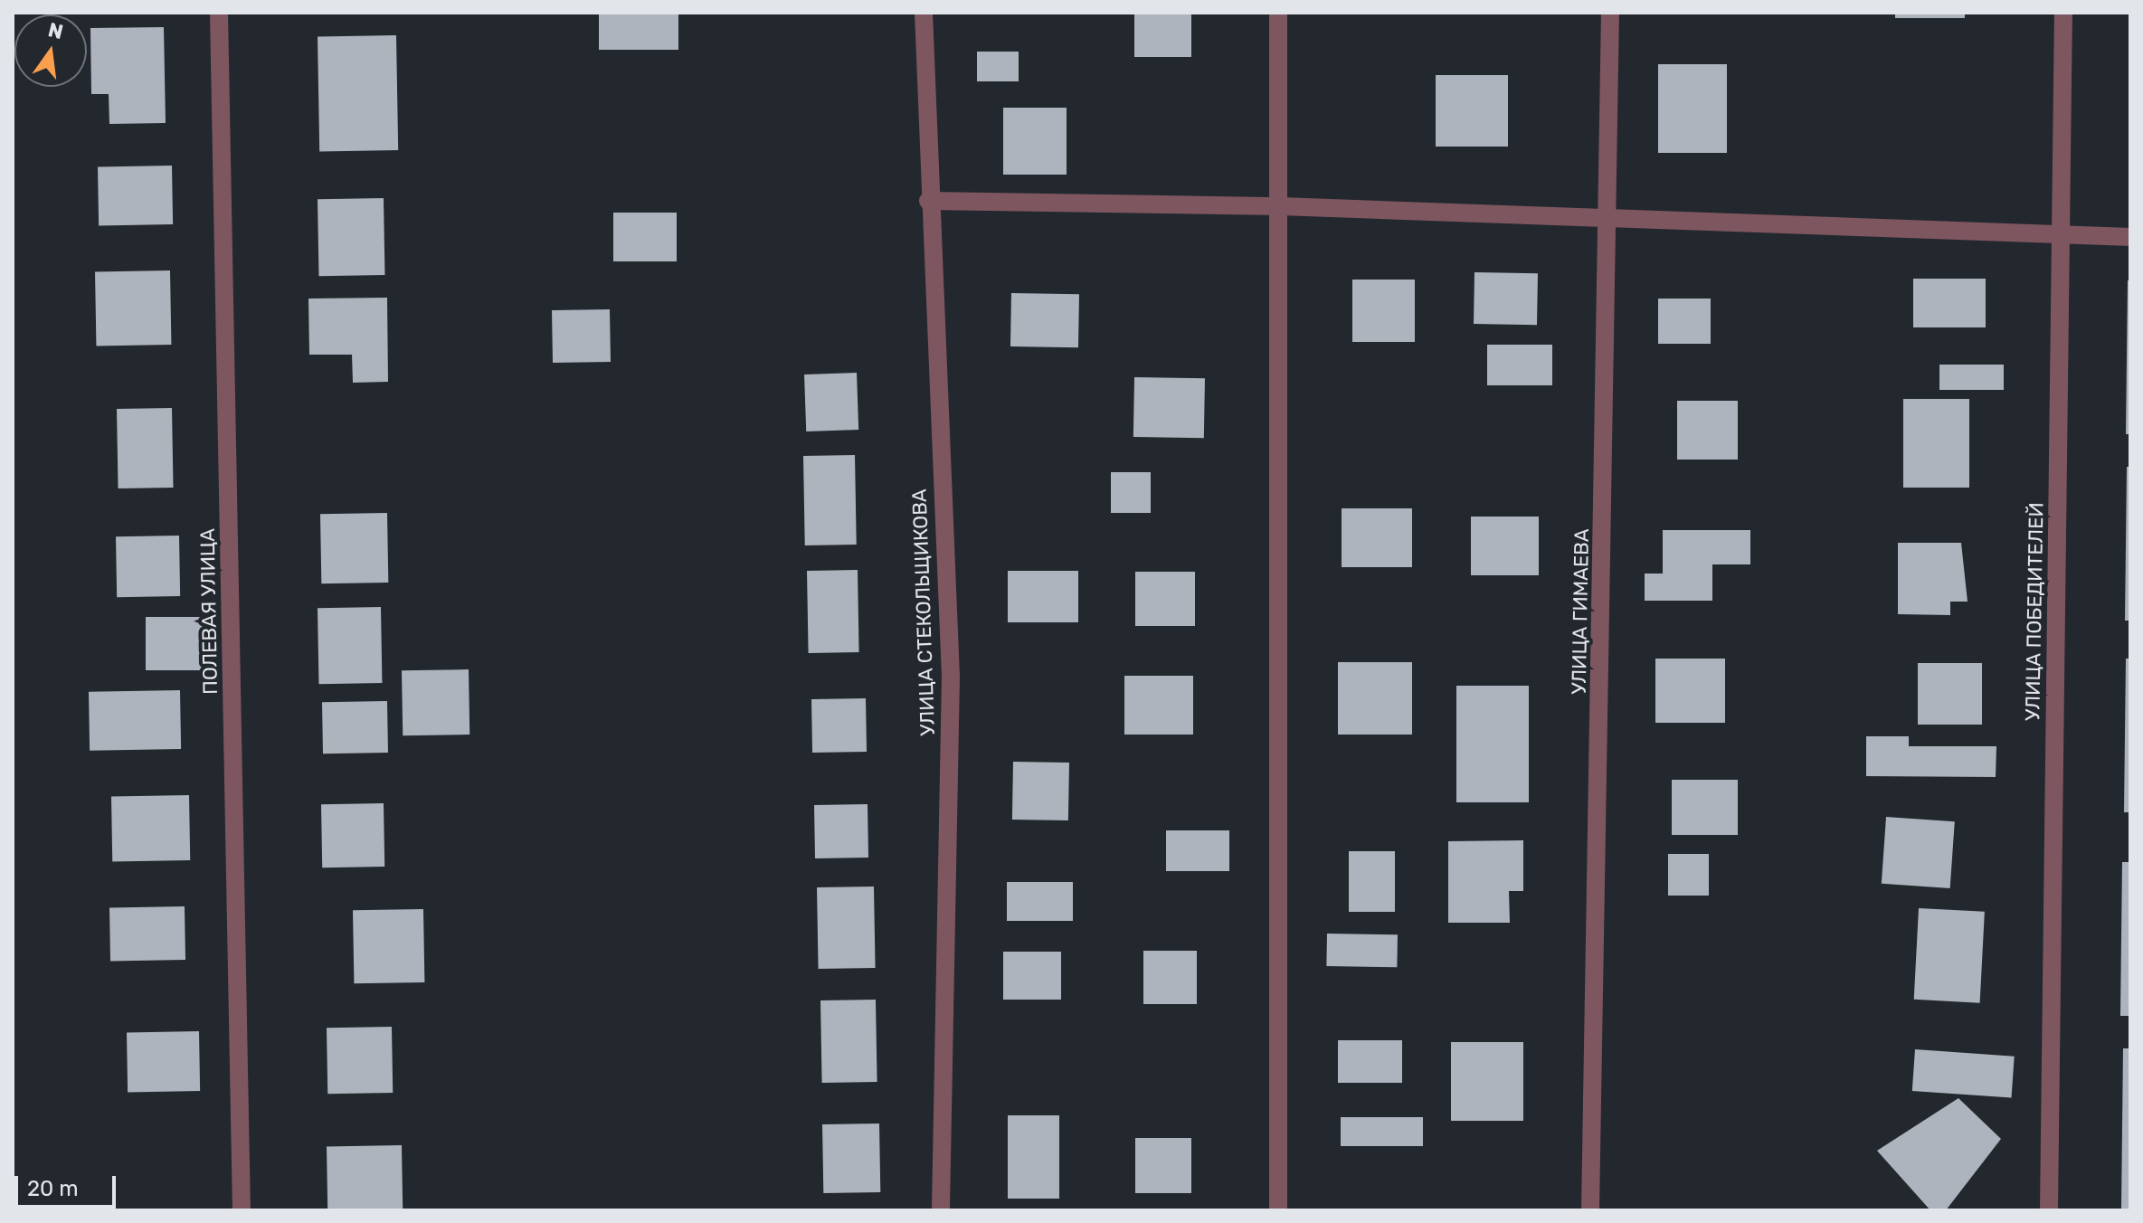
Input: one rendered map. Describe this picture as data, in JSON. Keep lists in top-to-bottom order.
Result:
{
  "streets": {
    "street": [
      "ПОЛЕВАЯ УЛИЦА",
      "УЛИЦА ГИМАЕВА",
      "УЛИЦА ПОБЕДИТЕЛЕЙ",
      "УЛИЦА СТЕКОЛЬЩИКОВА"
    ]
  },
  "scale_bar": "20 m",
  "north": "top"
}
